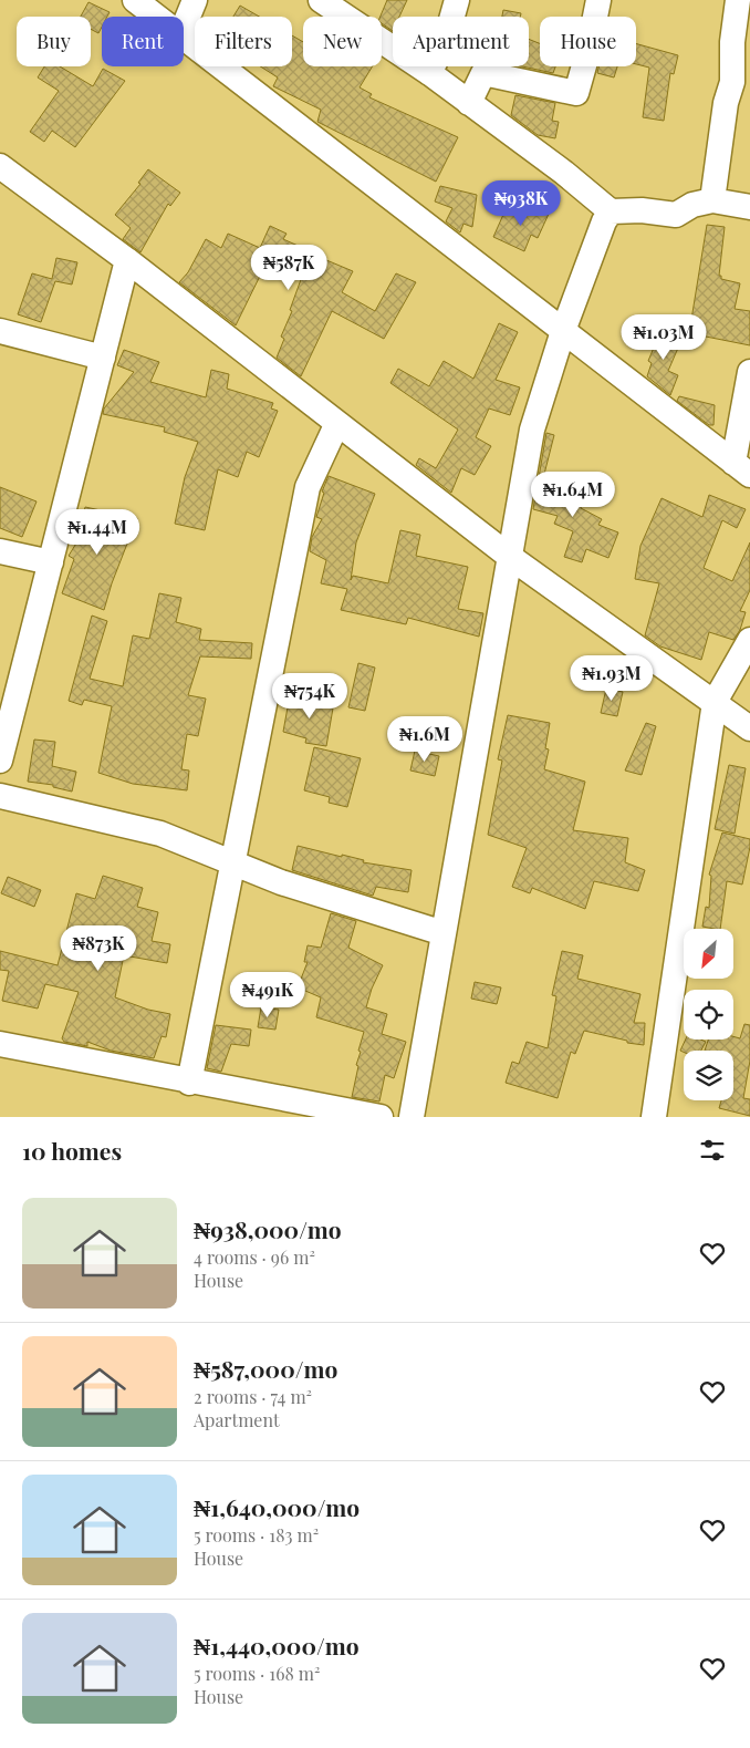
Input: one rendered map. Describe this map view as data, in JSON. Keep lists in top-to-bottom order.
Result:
{
  "north": "bottom left",
  "page": {
    "chip": [
      "Buy",
      "Rent",
      "Filters",
      "New",
      "Apartment",
      "House"
    ],
    "price": [
      "₦938K",
      "₦587K",
      "₦1.03M",
      "₦1.64M",
      "₦1.44M",
      "₦1.93M",
      "₦754K",
      "₦1.6M",
      "₦873K",
      "₦491K"
    ],
    "heading": "10 homes",
    "list": [
      {
        "name": "₦938,000/mo",
        "note": "4 rooms · 96 m² · House"
      },
      {
        "name": "₦587,000/mo",
        "note": "2 rooms · 74 m² · Apartment"
      },
      {
        "name": "₦1,640,000/mo",
        "note": "5 rooms · 183 m² · House"
      },
      {
        "name": "₦1,440,000/mo",
        "note": "5 rooms · 168 m² · House"
      }
    ]
  }
}
